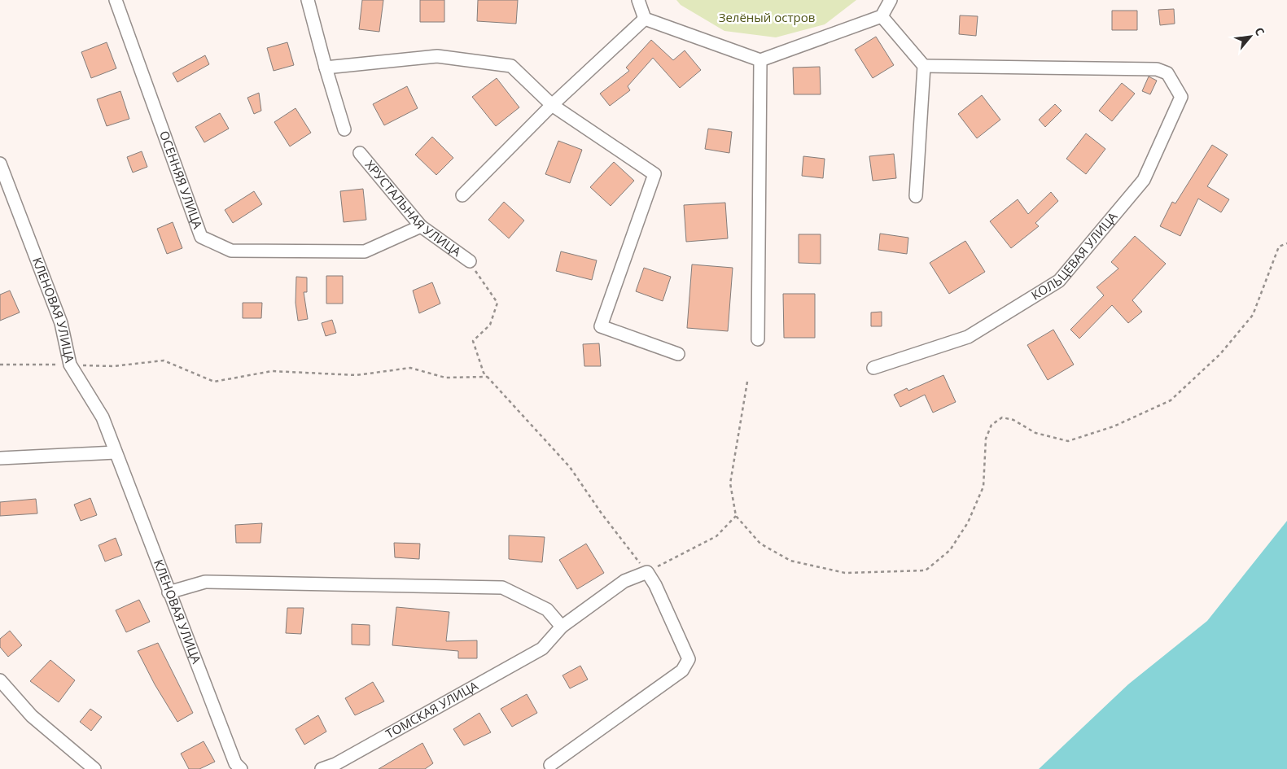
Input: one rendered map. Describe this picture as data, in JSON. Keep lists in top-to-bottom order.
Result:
{
  "streets": {
    "street": [
      "ОСЕННЯЯ УЛИЦА",
      "ХРУСТАЛЬНАЯ УЛИЦА",
      "КОЛЬЦЕВАЯ УЛИЦА",
      "КЛЕНОВАЯ УЛИЦА",
      "ТОМСКАЯ УЛИЦА"
    ]
  },
  "crossings": [
    ["ОСЕННЯЯ УЛИЦА", "ХРУСТАЛЬНАЯ УЛИЦА"]
  ],
  "parks": ["Зелёный остров"],
  "north": "top right"
}
